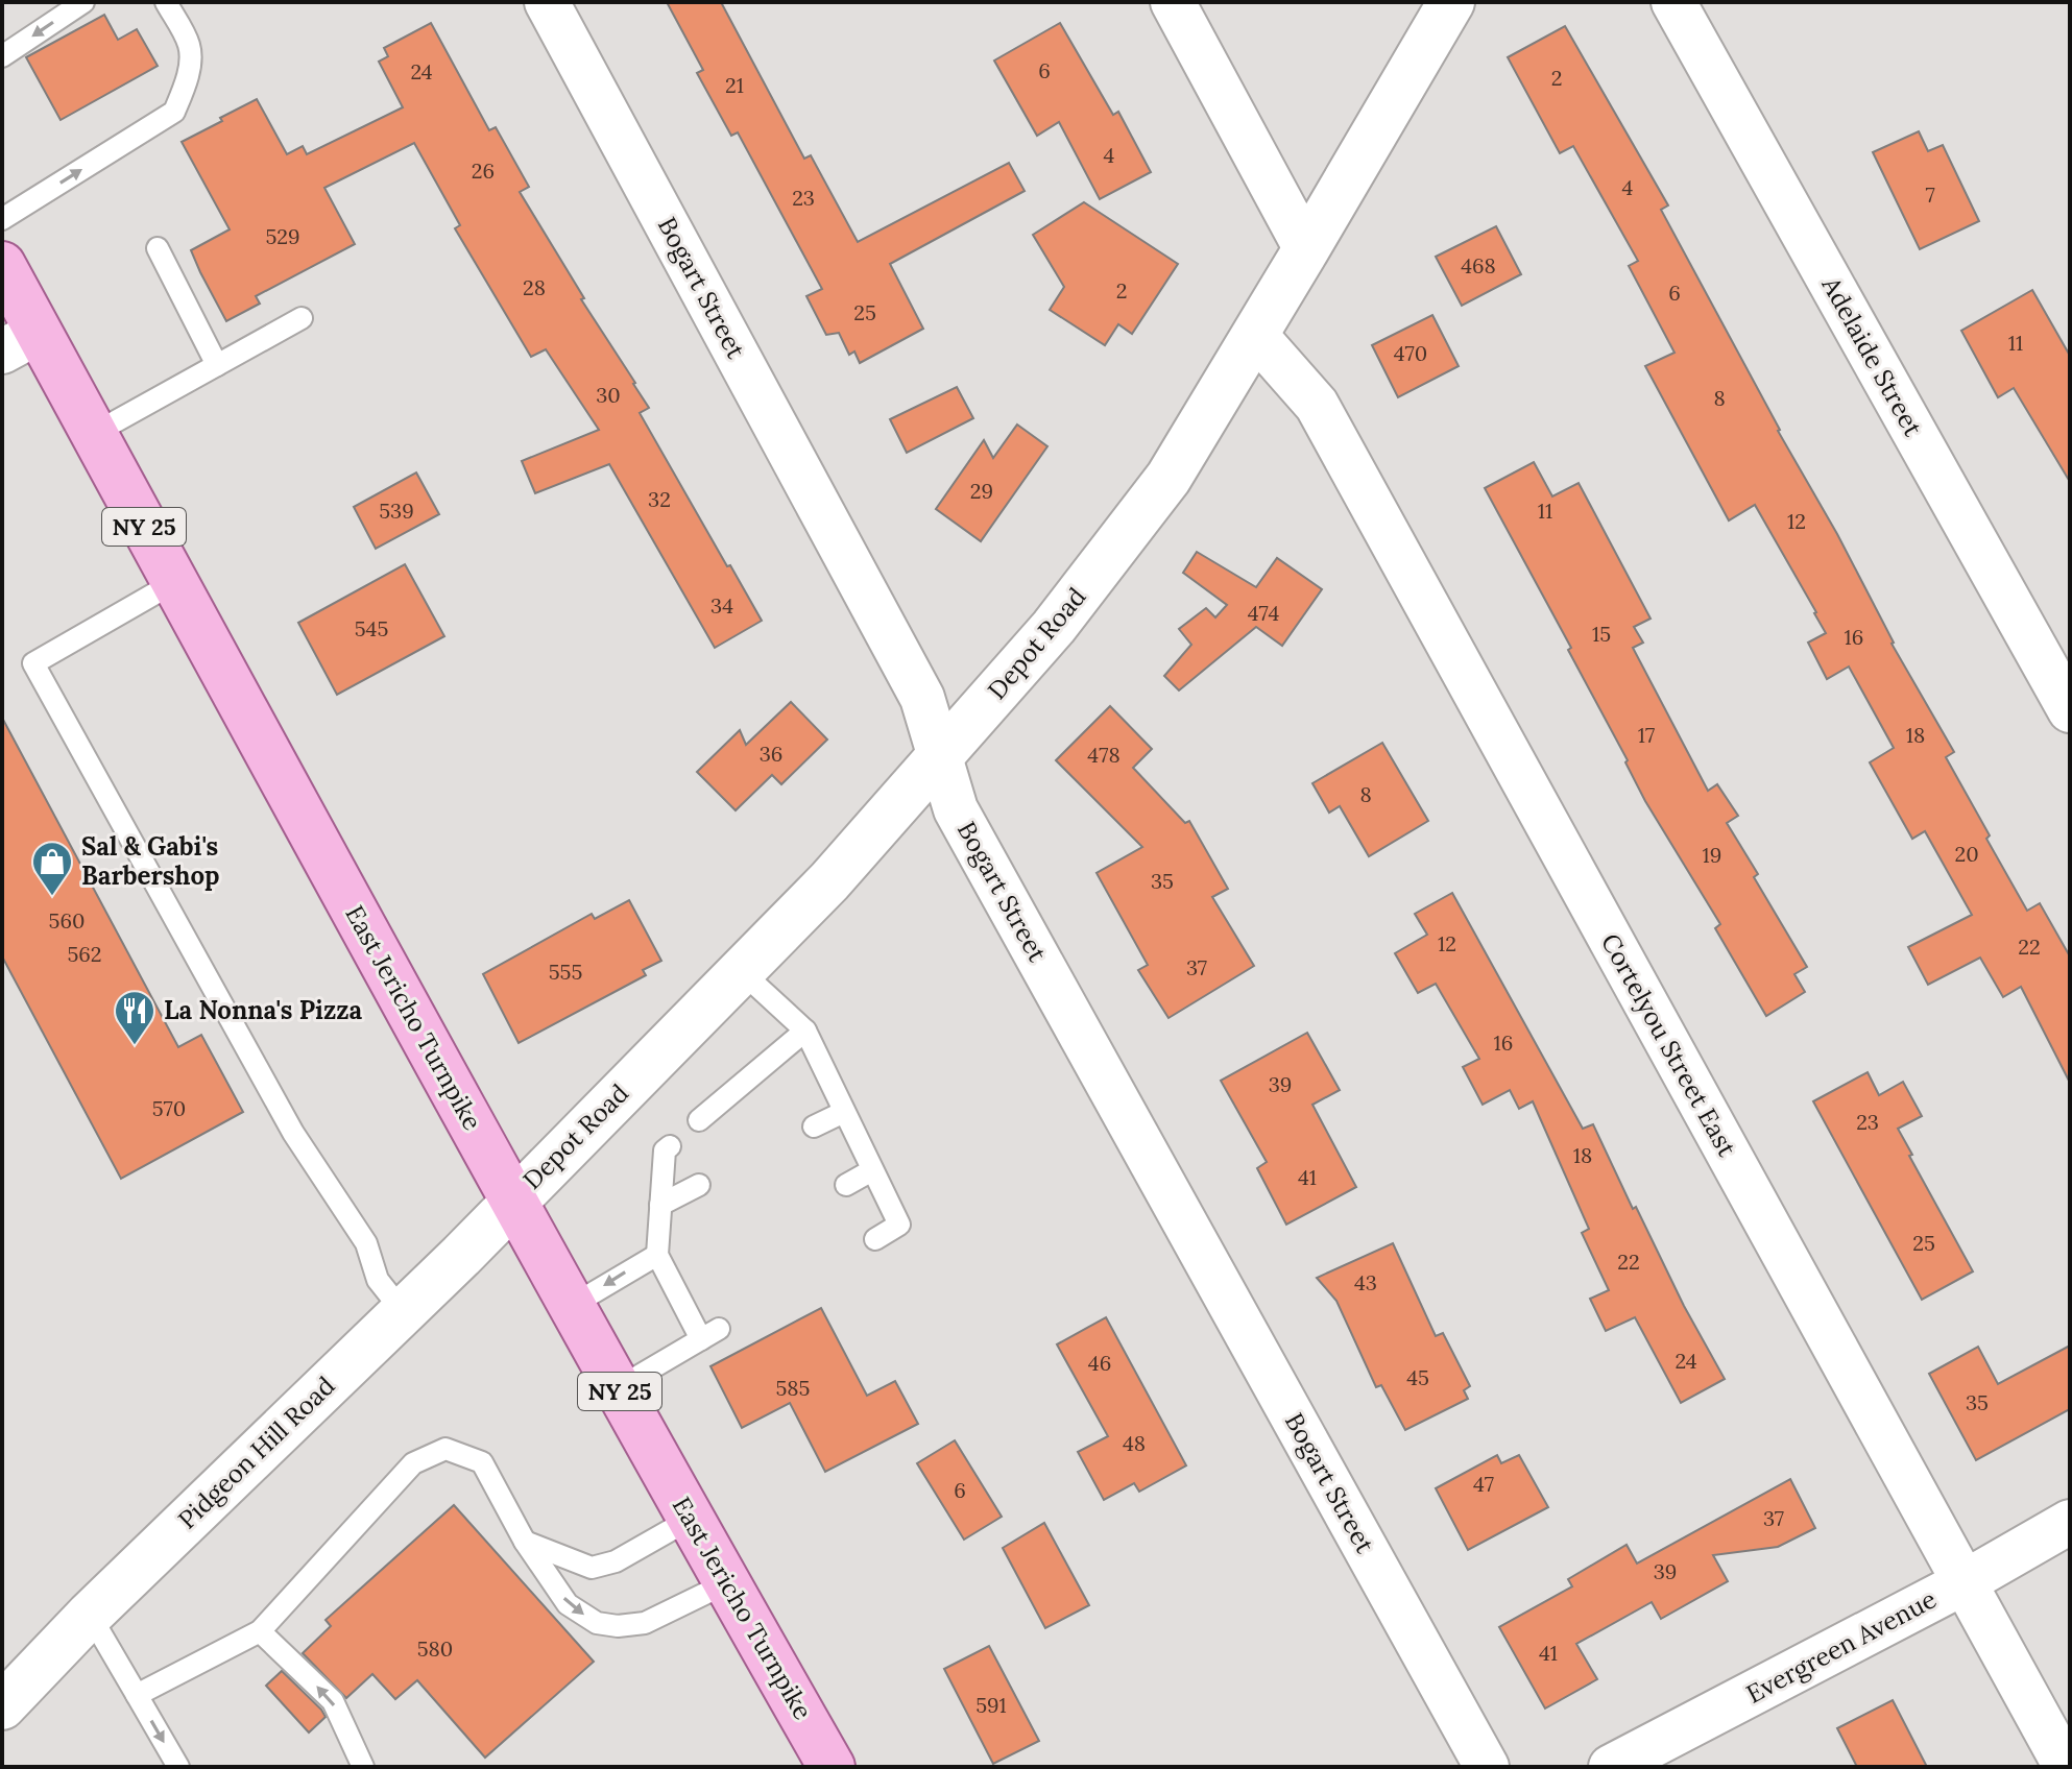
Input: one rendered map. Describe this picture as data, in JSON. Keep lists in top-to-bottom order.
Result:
{
  "streets": {
    "main road": ["NY 25", "East Jericho Turnpike"],
    "street": [
      "Bogart Street",
      "Adelaide Street",
      "Depot Road",
      "Cortelyou Street East",
      "Pidgeon Hill Road",
      "Evergreen Avenue"
    ]
  },
  "crossings": [
    ["Bogart Street", "Depot Road"],
    ["Depot Road", "East Jericho Turnpike"],
    ["Depot Road", "Cortelyou Street East"],
    ["Depot Road", "Pidgeon Hill Road"],
    ["East Jericho Turnpike", "Pidgeon Hill Road"],
    ["Cortelyou Street East", "Evergreen Avenue"]
  ],
  "places": {
    "shop": ["Sal & Gabi's Barbershop"],
    "restaurant": ["La Nonna's Pizza"]
  },
  "house_numbers": [
    "6",
    "24",
    "2",
    "21",
    "4",
    "26",
    "4",
    "7",
    "23",
    "529",
    "468",
    "28",
    "2",
    "6",
    "25",
    "11",
    "470",
    "30",
    "8",
    "29",
    "32",
    "539",
    "11",
    "12",
    "34",
    "474",
    "545",
    "15",
    "16",
    "17",
    "18",
    "36",
    "478",
    "8",
    "20",
    "19",
    "35",
    "560",
    "12",
    "22",
    "562",
    "37",
    "555",
    "16",
    "39",
    "570",
    "23",
    "18",
    "41",
    "25",
    "22",
    "43",
    "24",
    "46",
    "45",
    "585",
    "35",
    "48",
    "47",
    "6",
    "37",
    "39",
    "580",
    "41",
    "591"
  ]
}
